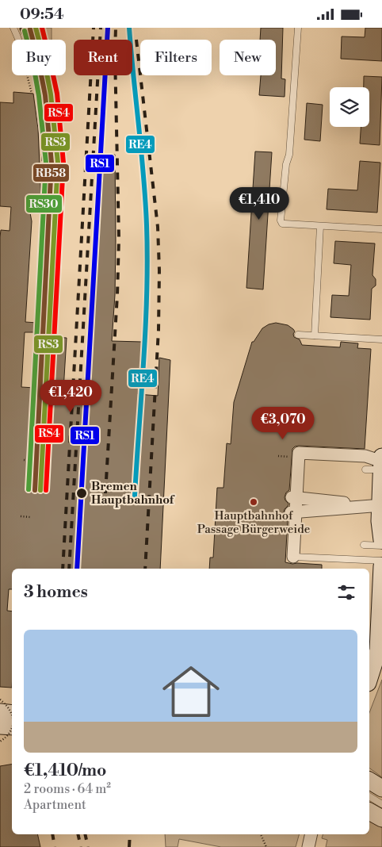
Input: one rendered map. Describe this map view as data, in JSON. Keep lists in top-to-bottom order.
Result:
{
  "places": ["Bremen Hauptbahnhof", "Hauptbahnhof Passage Bürgerweide"],
  "lines": [
    "transit line RS1",
    "transit line RS3",
    "transit line RE4",
    "transit line RS4",
    "transit line RB58",
    "transit line RS30"
  ],
  "page": {
    "status": "09:54",
    "chip": [
      "Buy",
      "Rent",
      "Filters",
      "New"
    ],
    "price": ["€1,410", "€1,420", "€3,070"],
    "heading": "3 homes",
    "list": [
      {
        "name": "€1,410/mo",
        "note": "2 rooms · 64 m² · Apartment"
      }
    ]
  }
}
